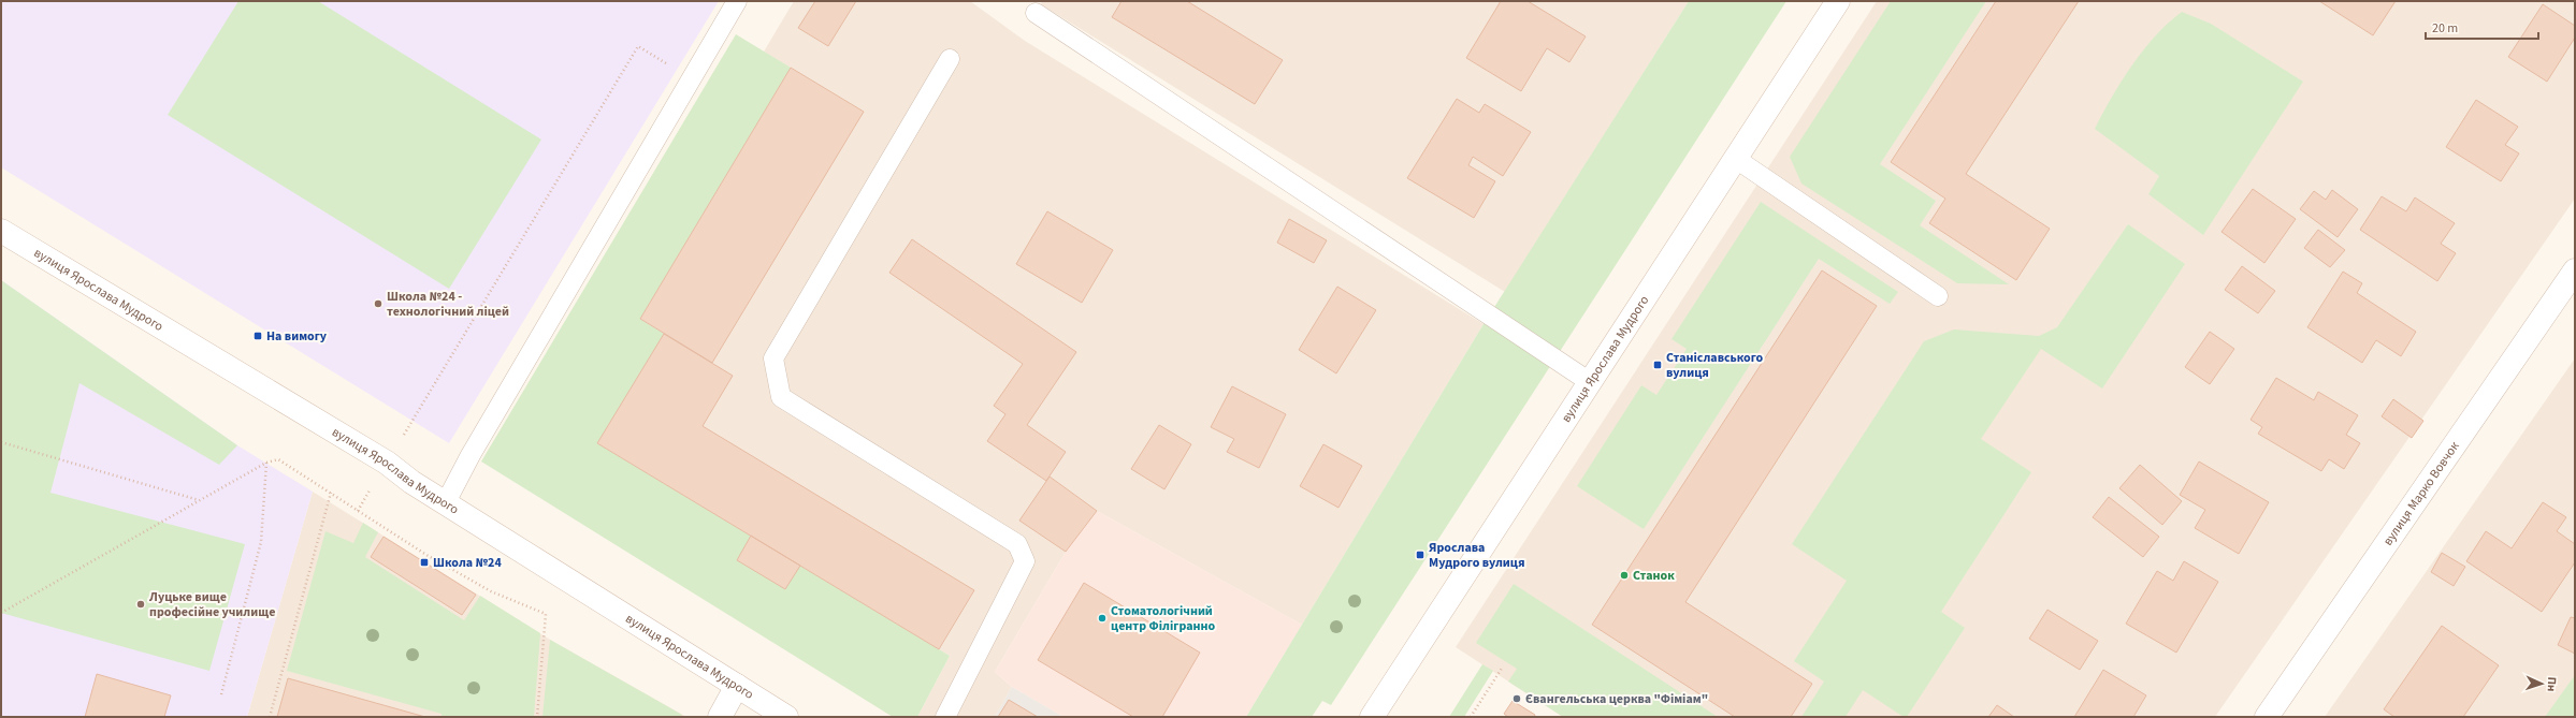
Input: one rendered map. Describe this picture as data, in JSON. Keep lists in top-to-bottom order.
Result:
{
  "streets": {
    "main road": ["вулиця Ярослава Мудрого", "вулиця Марко Вовчок"]
  },
  "places": {
    "other": [
      "Школа №24 - технологічний ліцей",
      "Станок",
      "Луцьке вище професійне училище",
      "Стоматологічний центр Філігранно",
      "Євангельська церква \"Фіміам\""
    ],
    "transit": [
      "На вимогу",
      "Станіславського вулиця",
      "Ярослава Мудрого вулиця",
      "Школа №24"
    ]
  },
  "scale_bar": "20 m",
  "north": "right"
}
